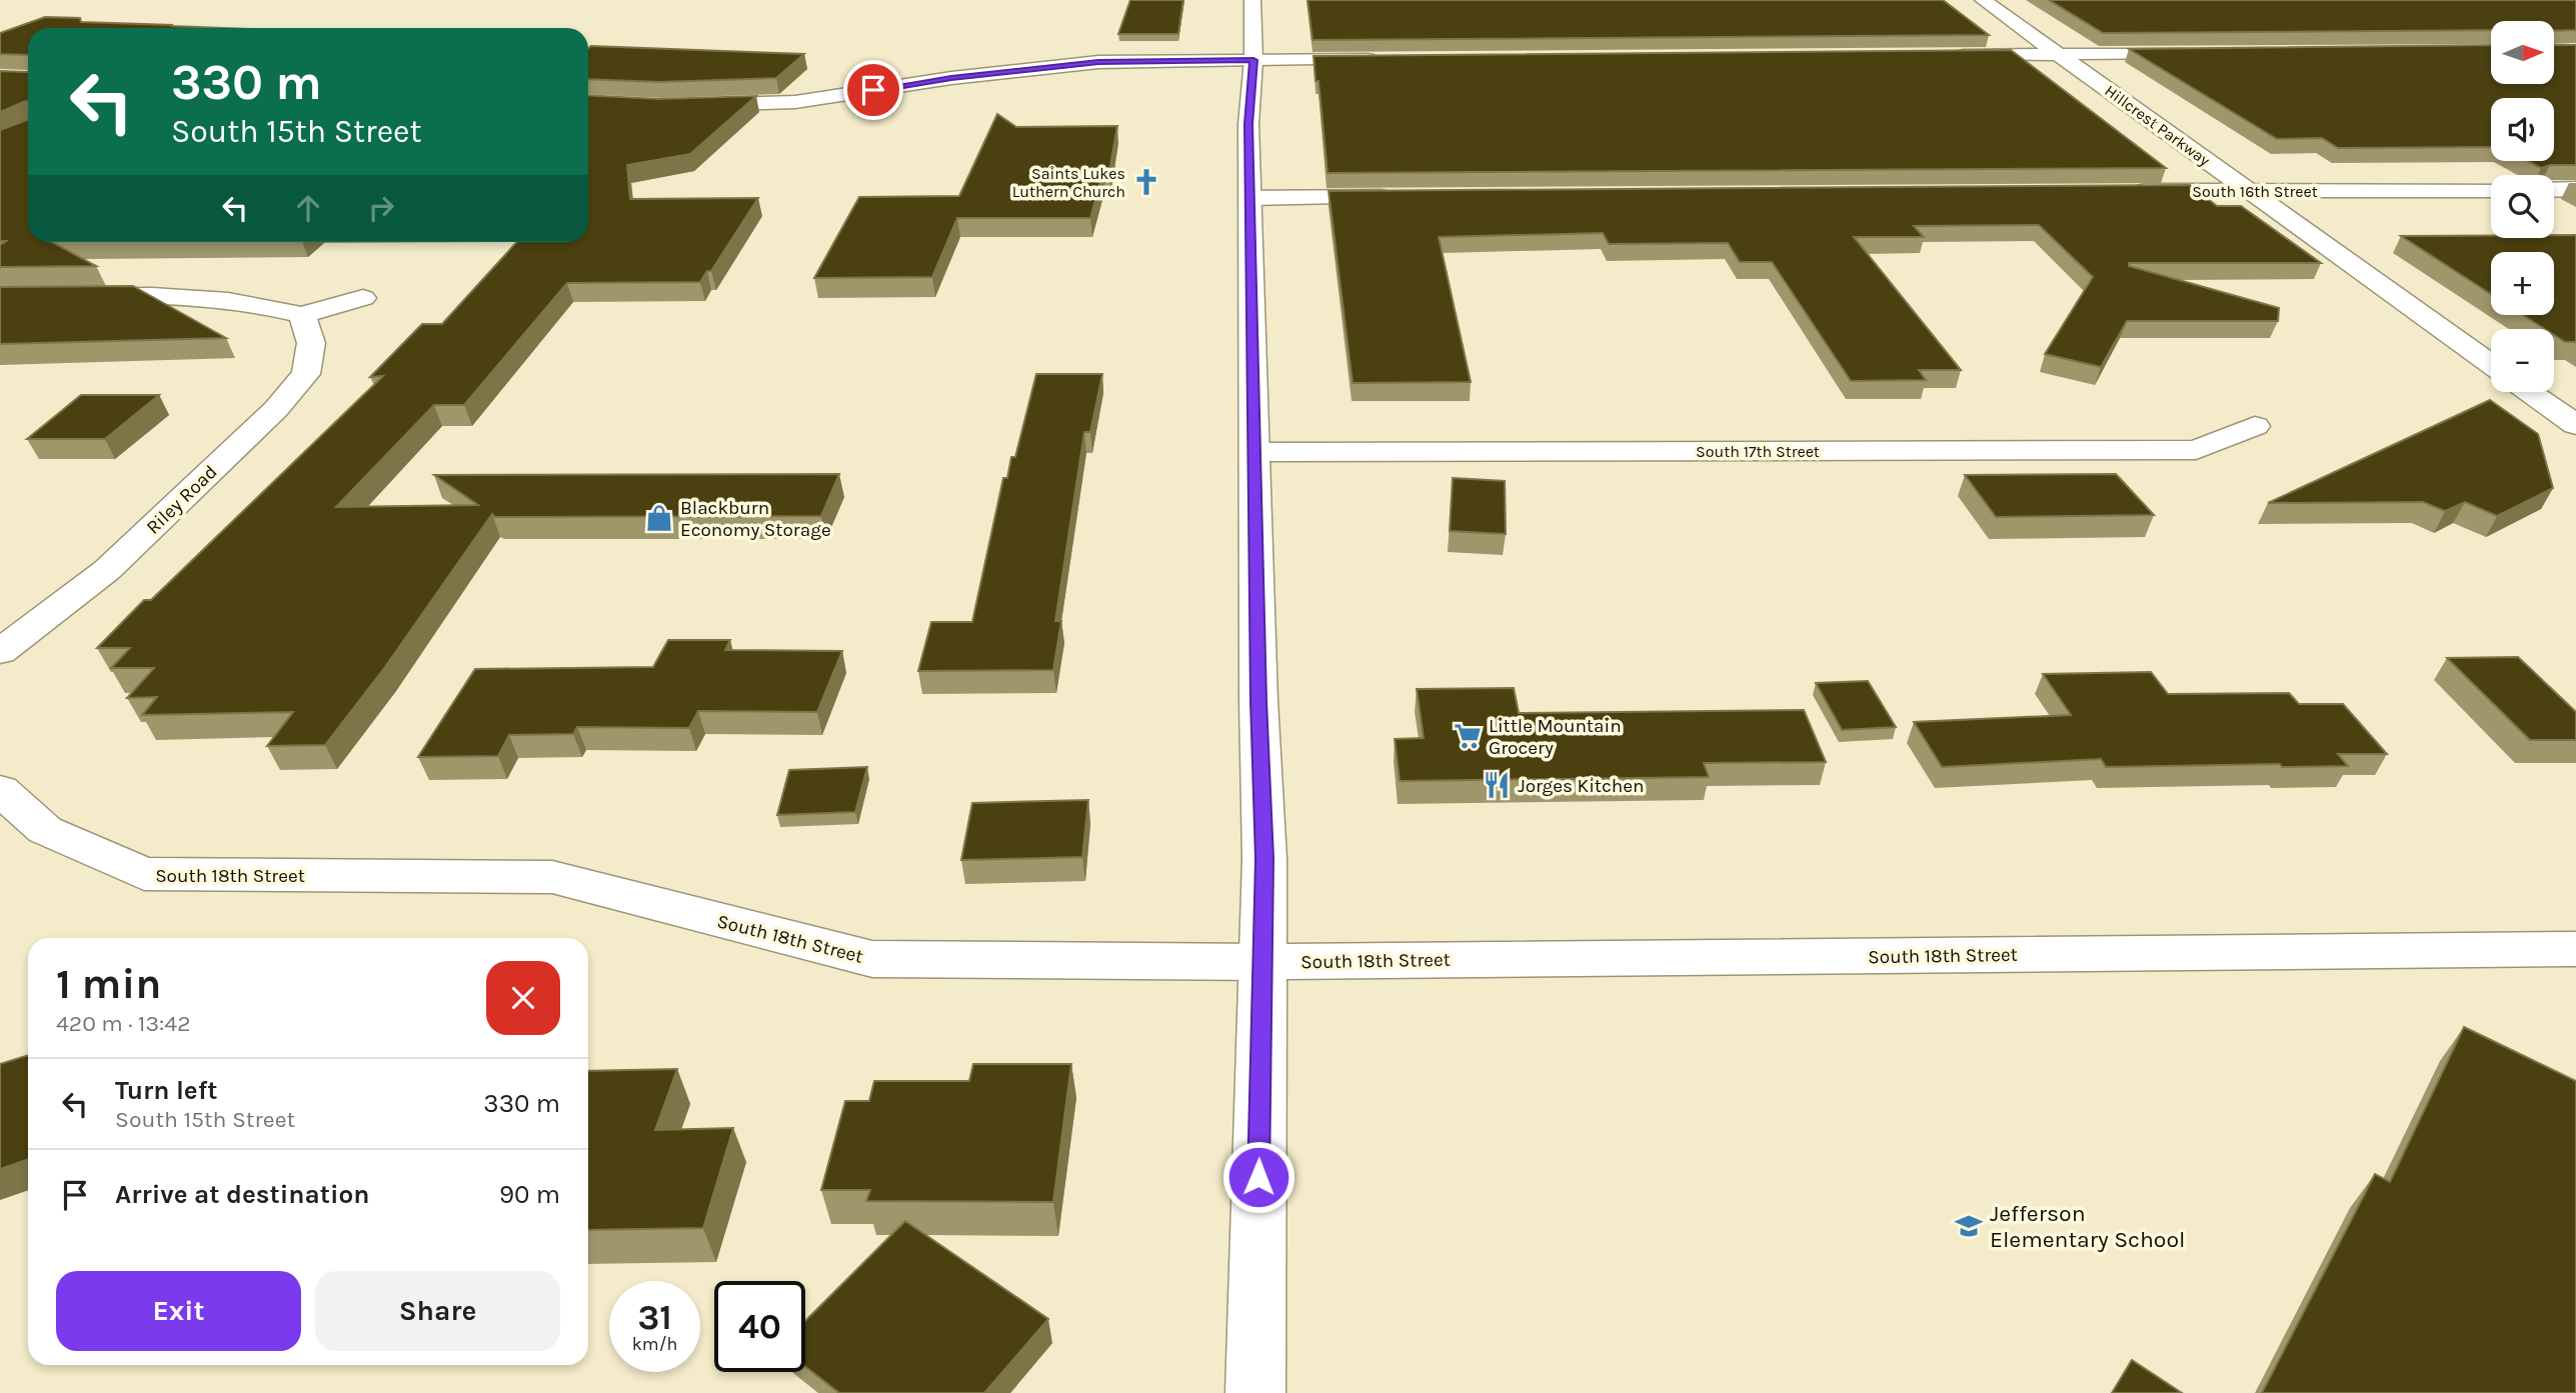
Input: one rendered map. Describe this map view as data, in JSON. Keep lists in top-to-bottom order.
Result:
{
  "streets": {
    "street": [
      "Hillcrest Parkway",
      "South 16th Street",
      "South 17th Street",
      "Riley Road",
      "South 18th Street"
    ]
  },
  "crossings": [
    ["Hillcrest Parkway", "South 16th Street"]
  ],
  "places": {
    "church": ["Saints Lukes Luthern Church"],
    "shop": ["Blackburn Economy Storage"],
    "supermarket": ["Little Mountain Grocery"],
    "restaurant": ["Jorges Kitchen"],
    "school or university": ["Jefferson Elementary School"]
  },
  "north": "right",
  "page": {
    "map_buttons": ["+", "−"],
    "turn": ["330 m", "South 15th Street"],
    "heading": ["1 min", "420 m · 13:42"],
    "list": [
      {
        "name": "Turn left",
        "note": "South 15th Street",
        "value": "330 m"
      },
      {
        "name": "Arrive at destination",
        "value": "90 m"
      }
    ],
    "buttons": ["Exit", "Share"],
    "speed": "31 km/h",
    "limit": "40"
  }
}
